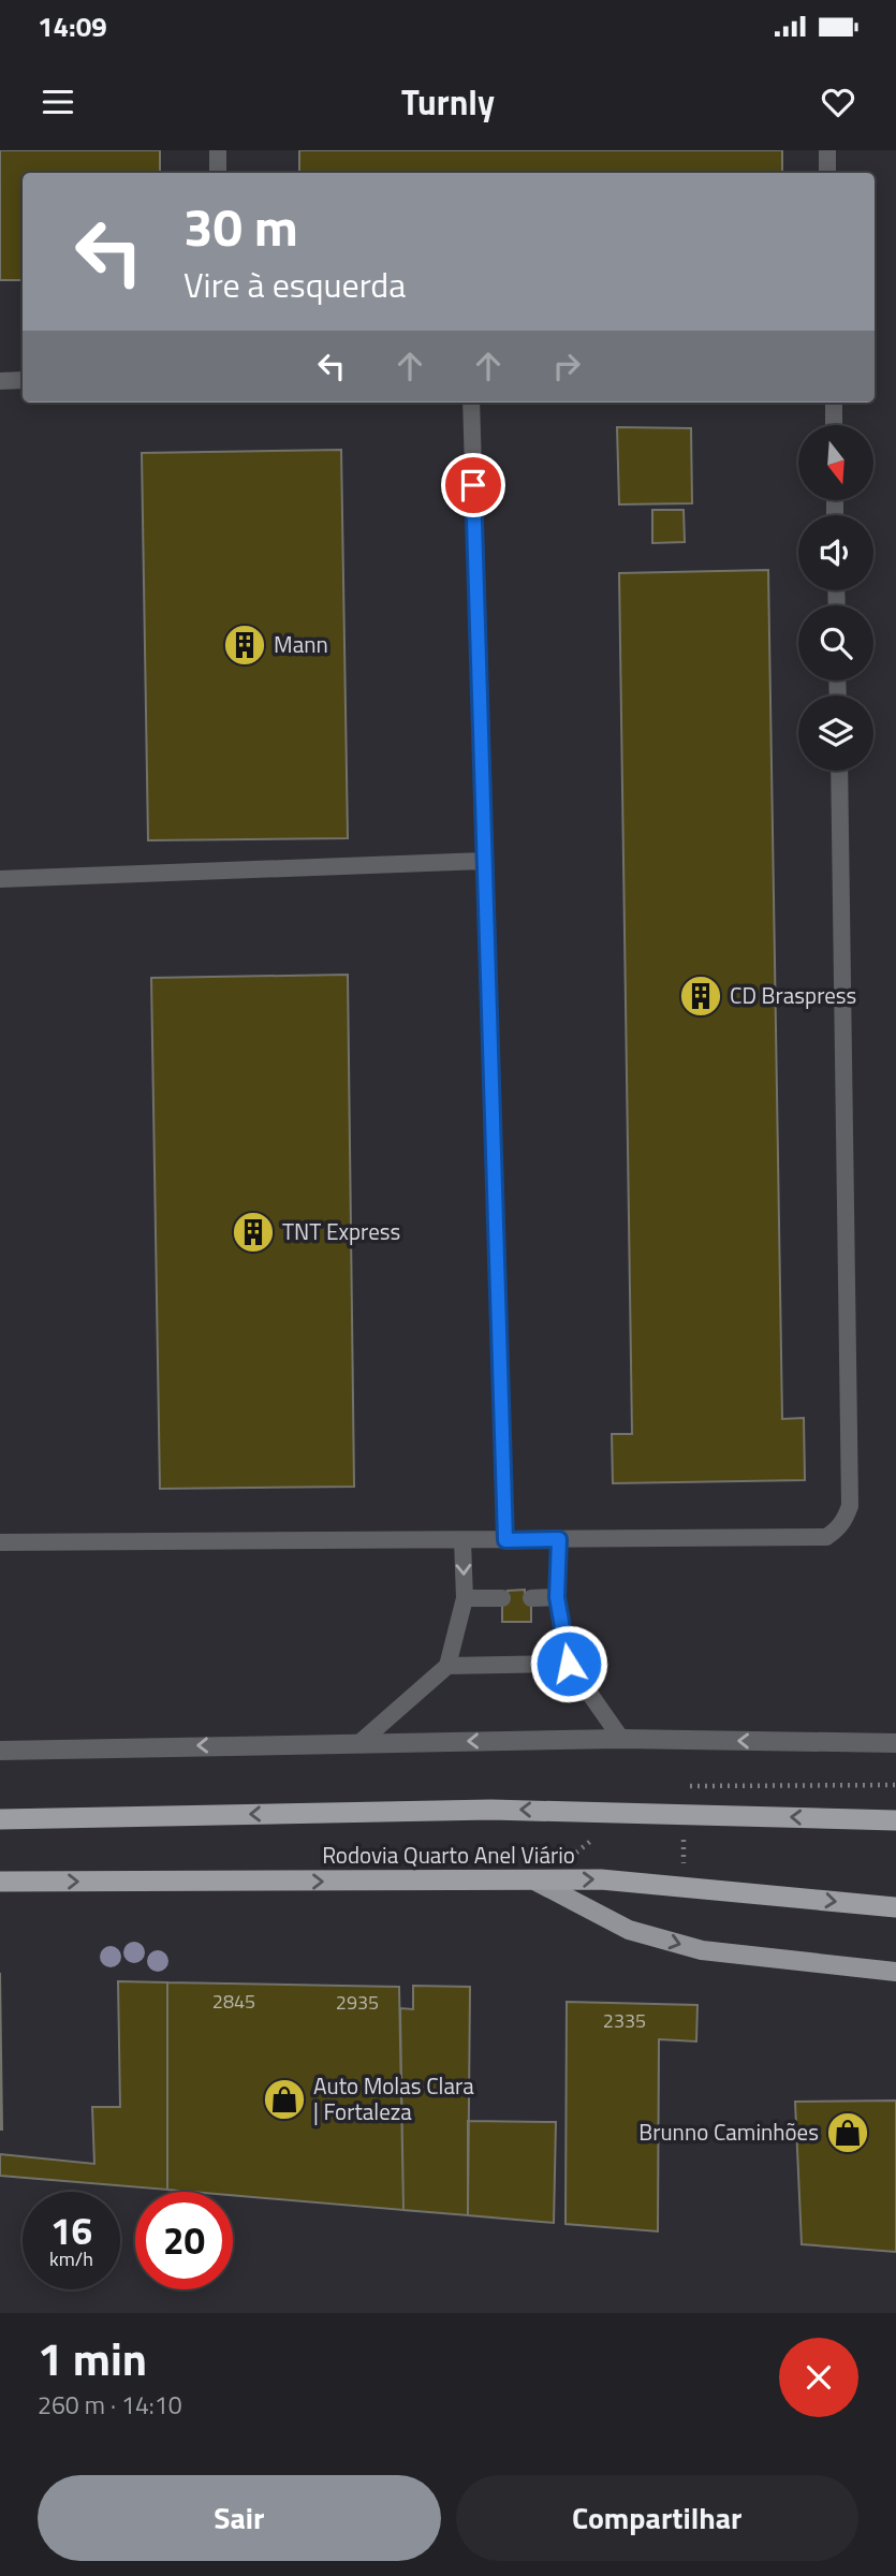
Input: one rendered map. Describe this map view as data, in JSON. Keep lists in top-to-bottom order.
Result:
{
  "streets": {
    "highway": ["Rodovia Quarto Anel Viário"]
  },
  "places": {
    "building": ["Mann", "CD Braspress", "TNT Express"],
    "shop": ["Auto Molas Clara | Fortaleza", "Brunno Caminhões"]
  },
  "house_numbers": ["2845", "2935", "2335"],
  "north": "bottom",
  "page": {
    "status": "14:09",
    "header": "Turnly",
    "turn": ["30 m", "Vire à esquerda"],
    "speed": "16 km/h",
    "limit": "20",
    "heading": ["1 min", "260 m · 14:10"],
    "buttons": ["Sair", "Compartilhar"]
  }
}
